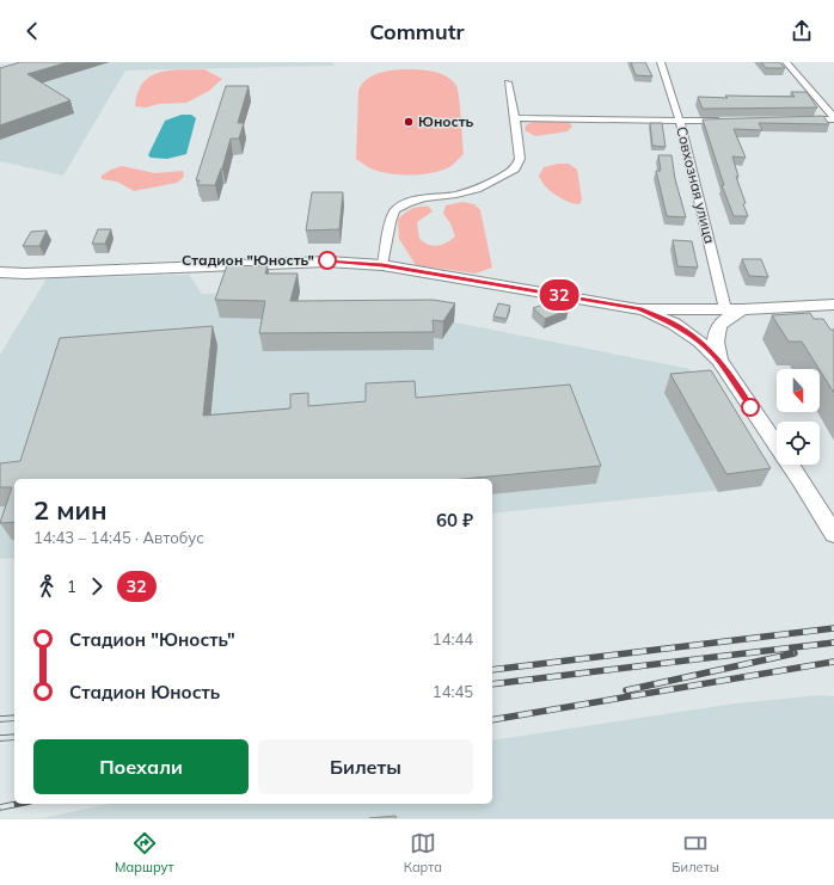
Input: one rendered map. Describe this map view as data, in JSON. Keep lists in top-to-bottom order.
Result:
{
  "streets": {
    "street": ["Совхозная улица"]
  },
  "places": ["Юность", "Стадион \"Юность\""],
  "lines": ["bus line 32"],
  "north": "bottom",
  "page": {
    "header": "Commutr",
    "on_map": "32",
    "heading": ["2 мин", "14:43 – 14:45 · Автобус", "60 ₽"],
    "legs": ["1", "32"],
    "list": [
      {
        "name": "Стадион \"Юность\"",
        "value": "14:44"
      },
      {
        "name": "Стадион Юность",
        "value": "14:45"
      }
    ],
    "buttons": ["Поехали", "Билеты"],
    "tabs": ["Маршрут", "Карта", "Билеты"]
  }
}
